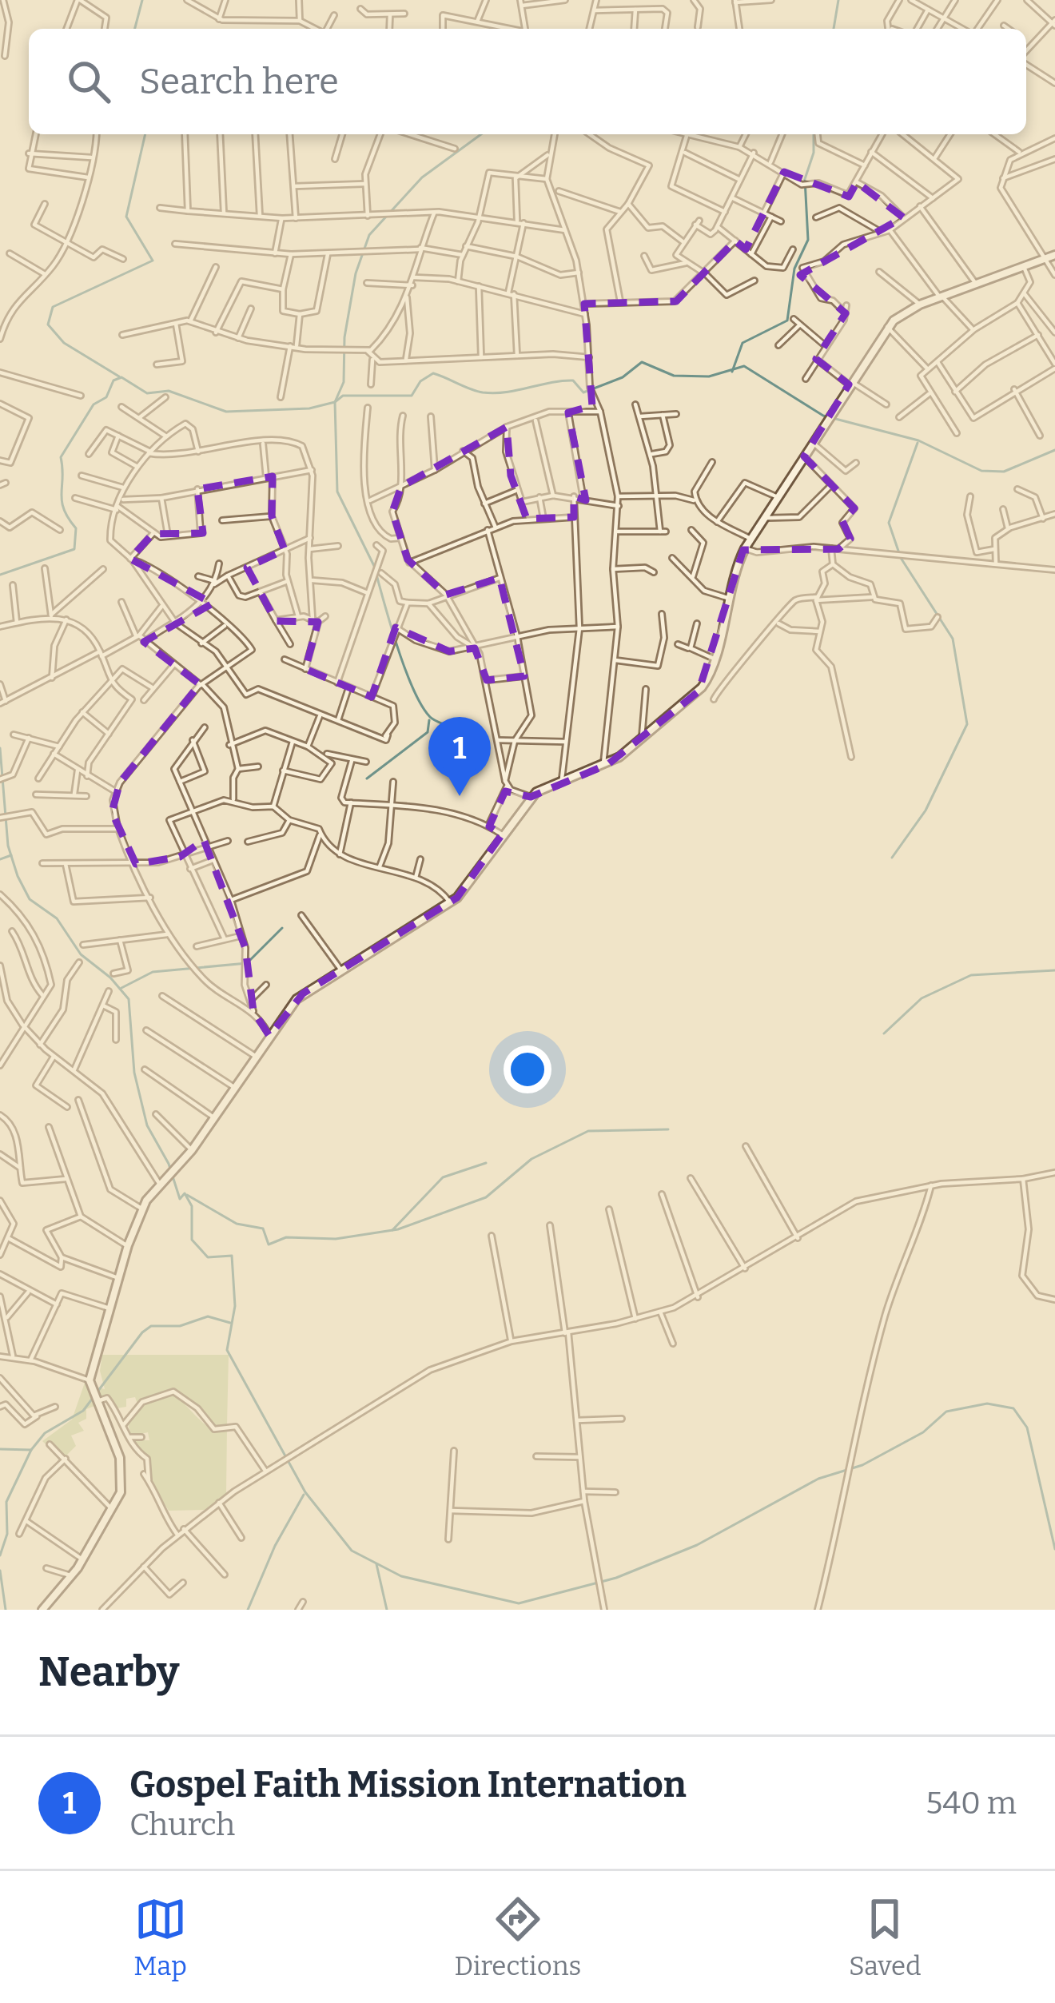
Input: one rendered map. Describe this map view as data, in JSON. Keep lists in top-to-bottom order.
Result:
{
  "page": {
    "search": "Search here",
    "pins": "1",
    "heading": "Nearby",
    "list": [
      {
        "mark": "1",
        "name": "Gospel Faith Mission Internation",
        "note": "Church",
        "value": "540 m"
      }
    ],
    "nav": ["Map", "Directions", "Saved"]
  }
}
